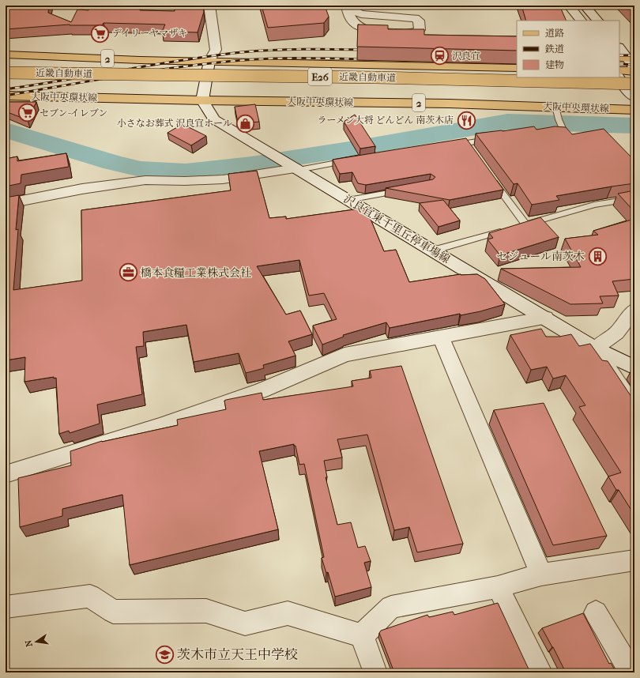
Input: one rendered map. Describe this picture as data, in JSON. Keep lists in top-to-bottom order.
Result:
{
  "streets": {
    "main road": [
      "2",
      "近畿自動車道",
      "E26",
      "大阪中央環状線"
    ],
    "street": ["沢良宜東千里丘停車場線"]
  },
  "crossings": [
    ["大阪中央環状線", "沢良宜東千里丘停車場線"]
  ],
  "places": {
    "supermarket": ["デイリーヤマザキ", "セブン-イレブン"],
    "station": ["沢良宜"],
    "restaurant": ["ラーメン大将 どんどん 南茨木店"],
    "shop": ["小さなお葬式 沢良宜ホール"],
    "building": ["セジュール南茨木"],
    "office": ["橋本食糧工業株式会社"],
    "school or university": ["茨木市立天王中学校"]
  },
  "legend": ["道路", "鉄道", "建物"],
  "north": "left"
}
